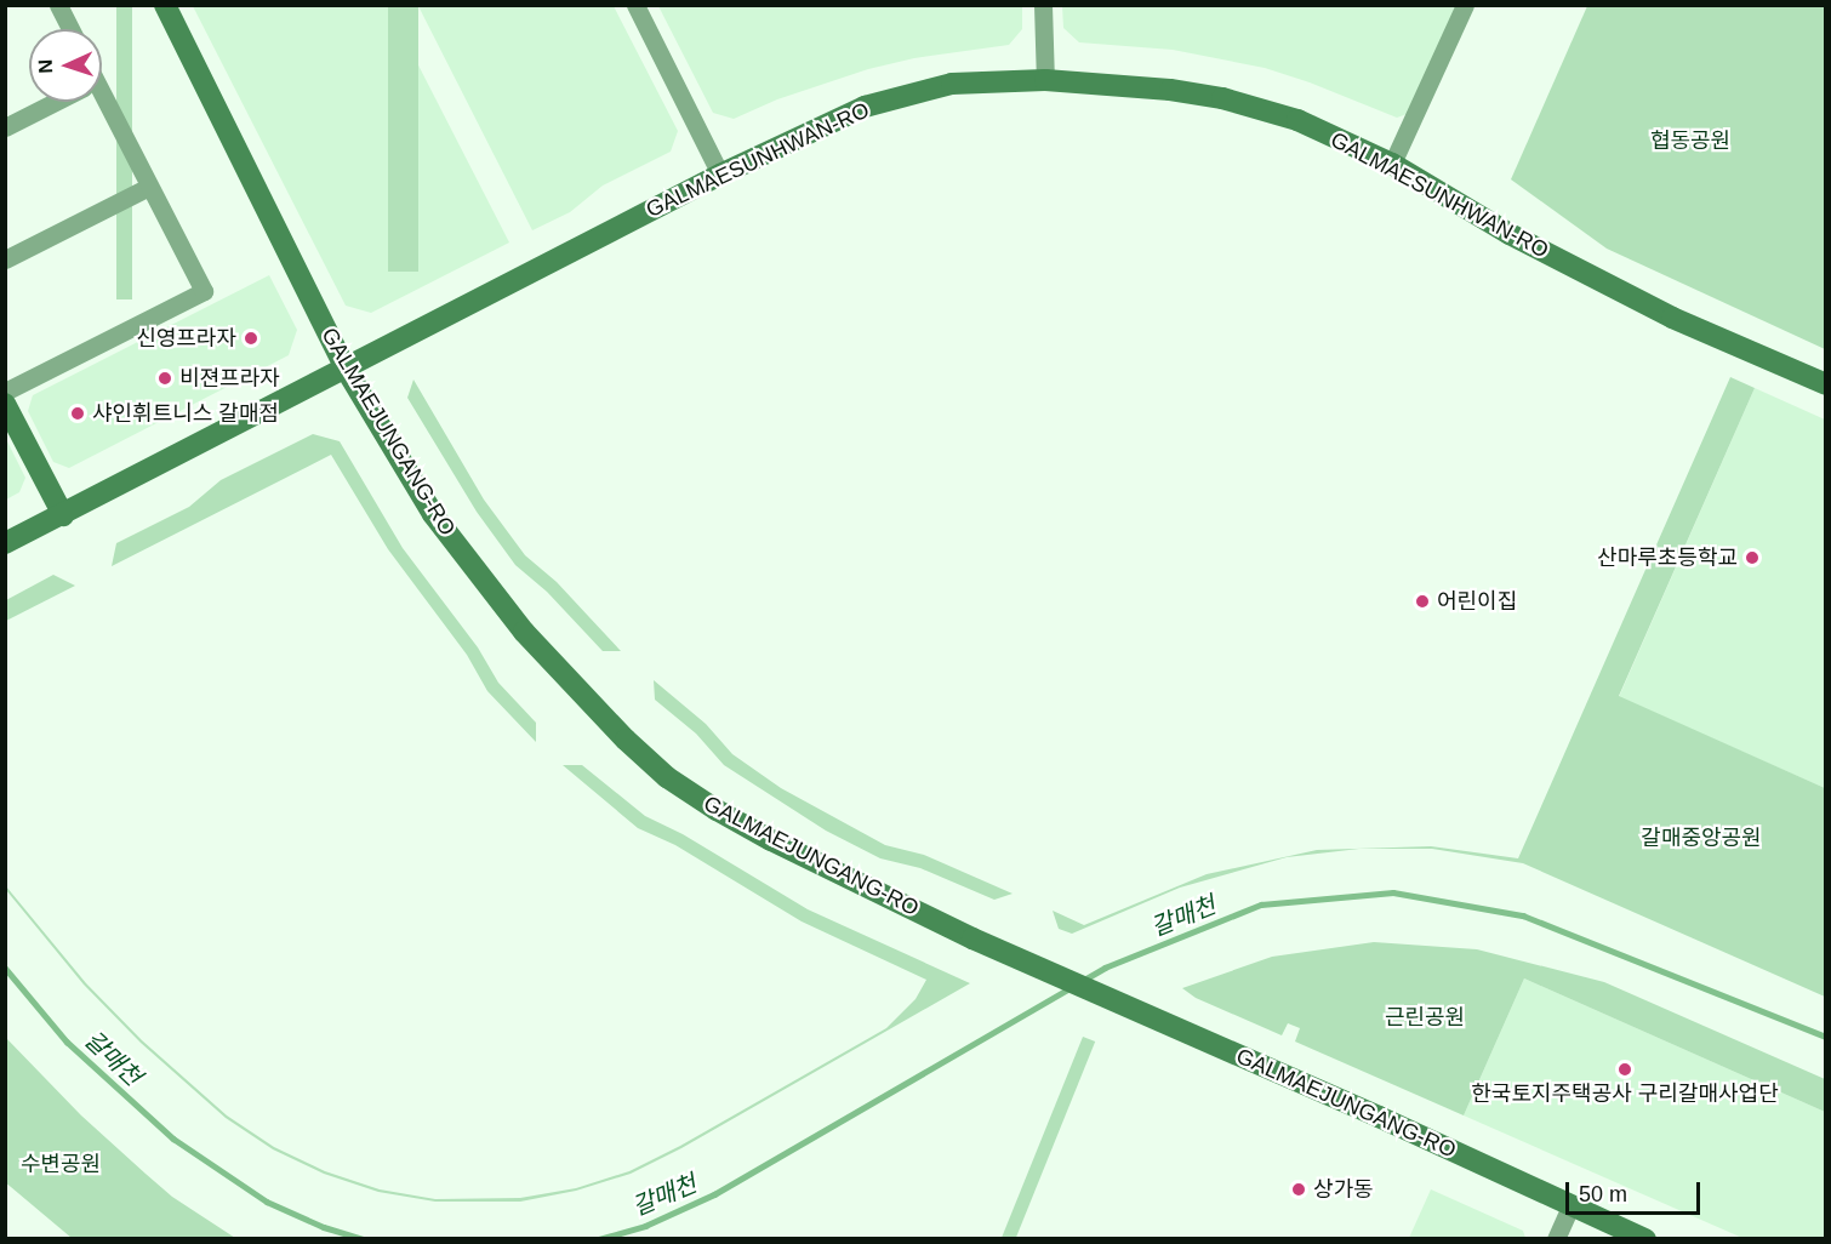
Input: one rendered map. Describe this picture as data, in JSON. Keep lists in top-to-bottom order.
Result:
{
  "streets": {
    "street": ["GALMAESUNHWAN-RO", "GALMAEJUNGANG-RO"]
  },
  "crossings": [
    ["GALMAESUNHWAN-RO", "GALMAEJUNGANG-RO"]
  ],
  "water": ["갈매천"],
  "parks": [
    "협동공원",
    "갈매중앙공원",
    "근린공원",
    "수변공원"
  ],
  "places": [
    "신영프라자",
    "비젼프라자",
    "샤인휘트니스 갈매점",
    "산마루초등학교",
    "어린이집",
    "한국토지주택공사 구리갈매사업단",
    "상가동"
  ],
  "scale_bar": "50 m",
  "north": "left"
}
